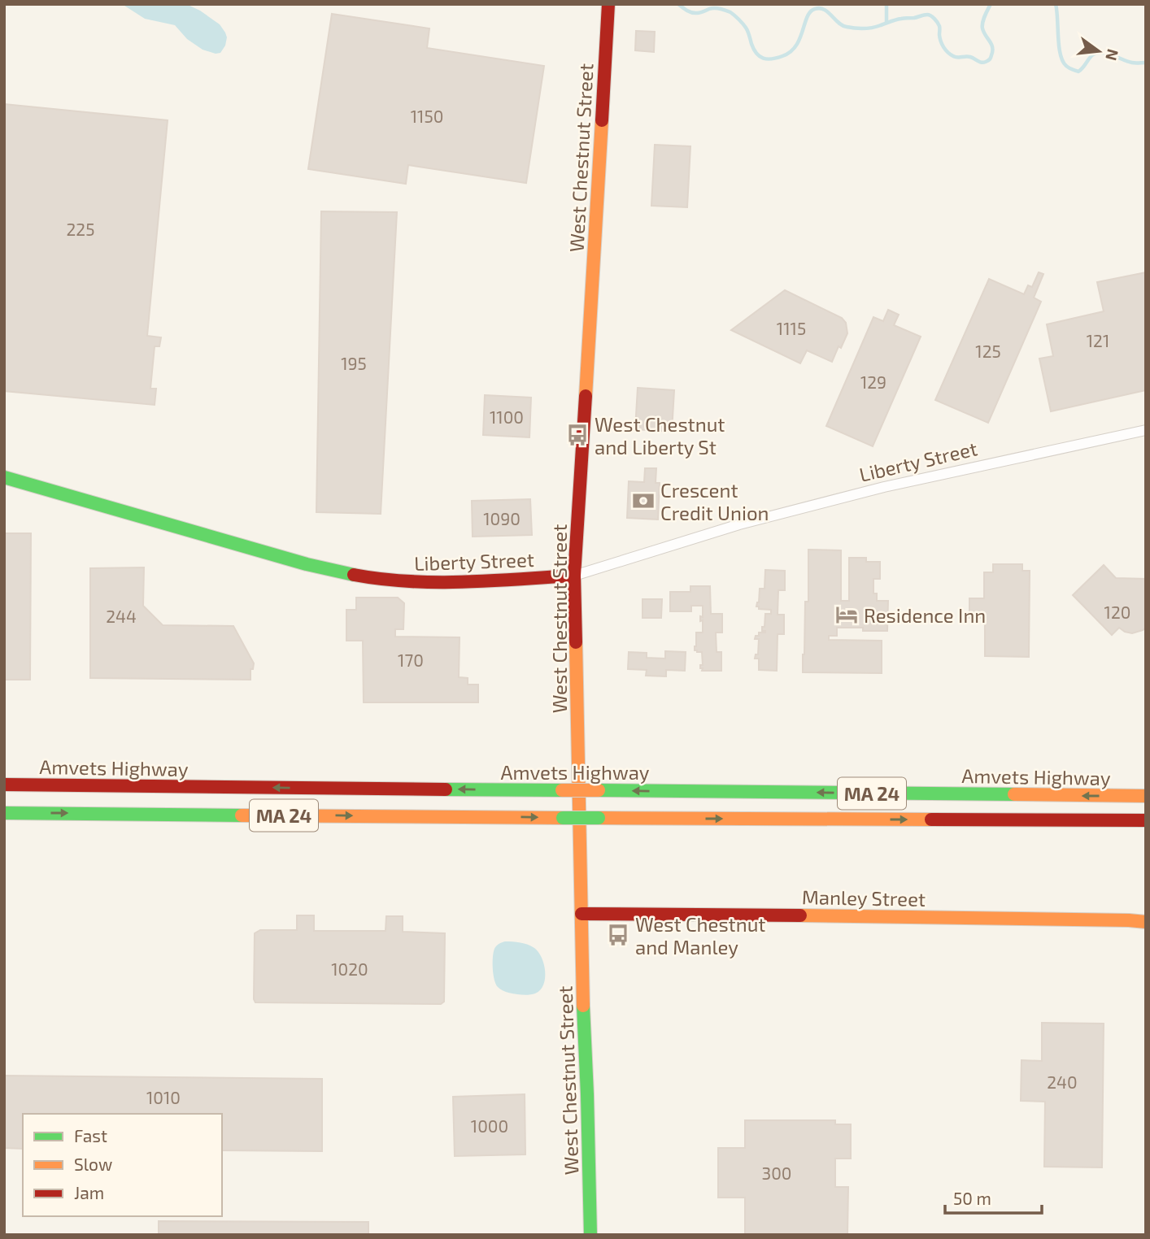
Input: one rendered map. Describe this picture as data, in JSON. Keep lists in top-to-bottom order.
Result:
{
  "streets": {
    "main road": [
      "West Chestnut Street",
      "Liberty Street",
      "Amvets Highway",
      "MA 24",
      "Manley Street"
    ]
  },
  "crossings": [
    ["West Chestnut Street", "Liberty Street"],
    ["West Chestnut Street", "Manley Street"]
  ],
  "places": {
    "bus stop": ["West Chestnut and Liberty St", "West Chestnut and Manley"],
    "bank": ["Crescent Credit Union"],
    "hotel": ["Residence Inn"]
  },
  "house_numbers": [
    "1150",
    "225",
    "1115",
    "121",
    "125",
    "195",
    "129",
    "1100",
    "1090",
    "120",
    "244",
    "170",
    "1020",
    "240",
    "1010",
    "1000",
    "300"
  ],
  "legend": ["Fast", "Slow", "Jam"],
  "scale_bar": "50 m",
  "north": "right"
}
